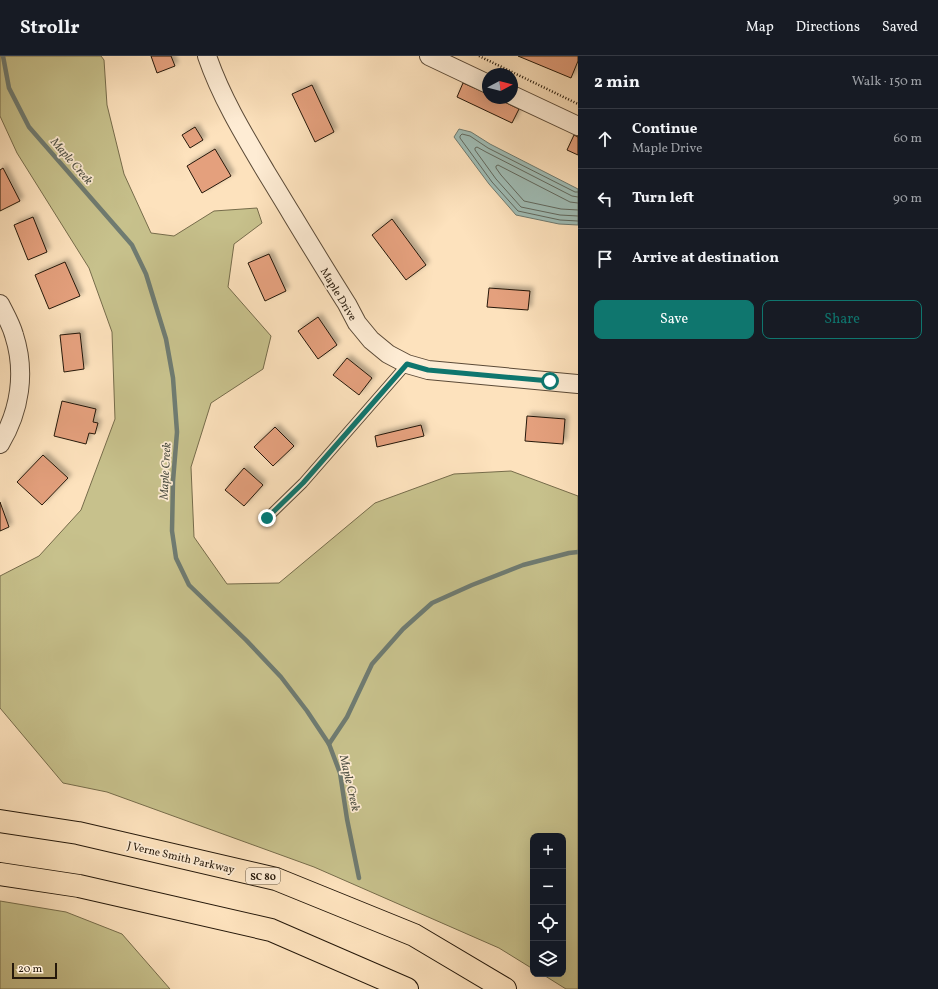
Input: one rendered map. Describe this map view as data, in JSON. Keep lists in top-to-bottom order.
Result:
{
  "streets": {
    "main road": ["J Verne Smith Parkway", "SC 80"],
    "street": ["Maple Drive"]
  },
  "water": ["Maple Creek"],
  "scale_bar": "20 m",
  "north": "right",
  "page": {
    "header": "Strollr",
    "nav": ["Map", "Directions", "Saved"],
    "heading": ["2 min", "Walk · 150 m"],
    "list": [
      ["Continue", "Maple Drive", "60 m"],
      ["Turn left", "90 m"],
      "Arrive at destination"
    ],
    "buttons": ["Save", "Share"],
    "map_buttons": ["+", "−"],
    "scale": "20 m"
  }
}
